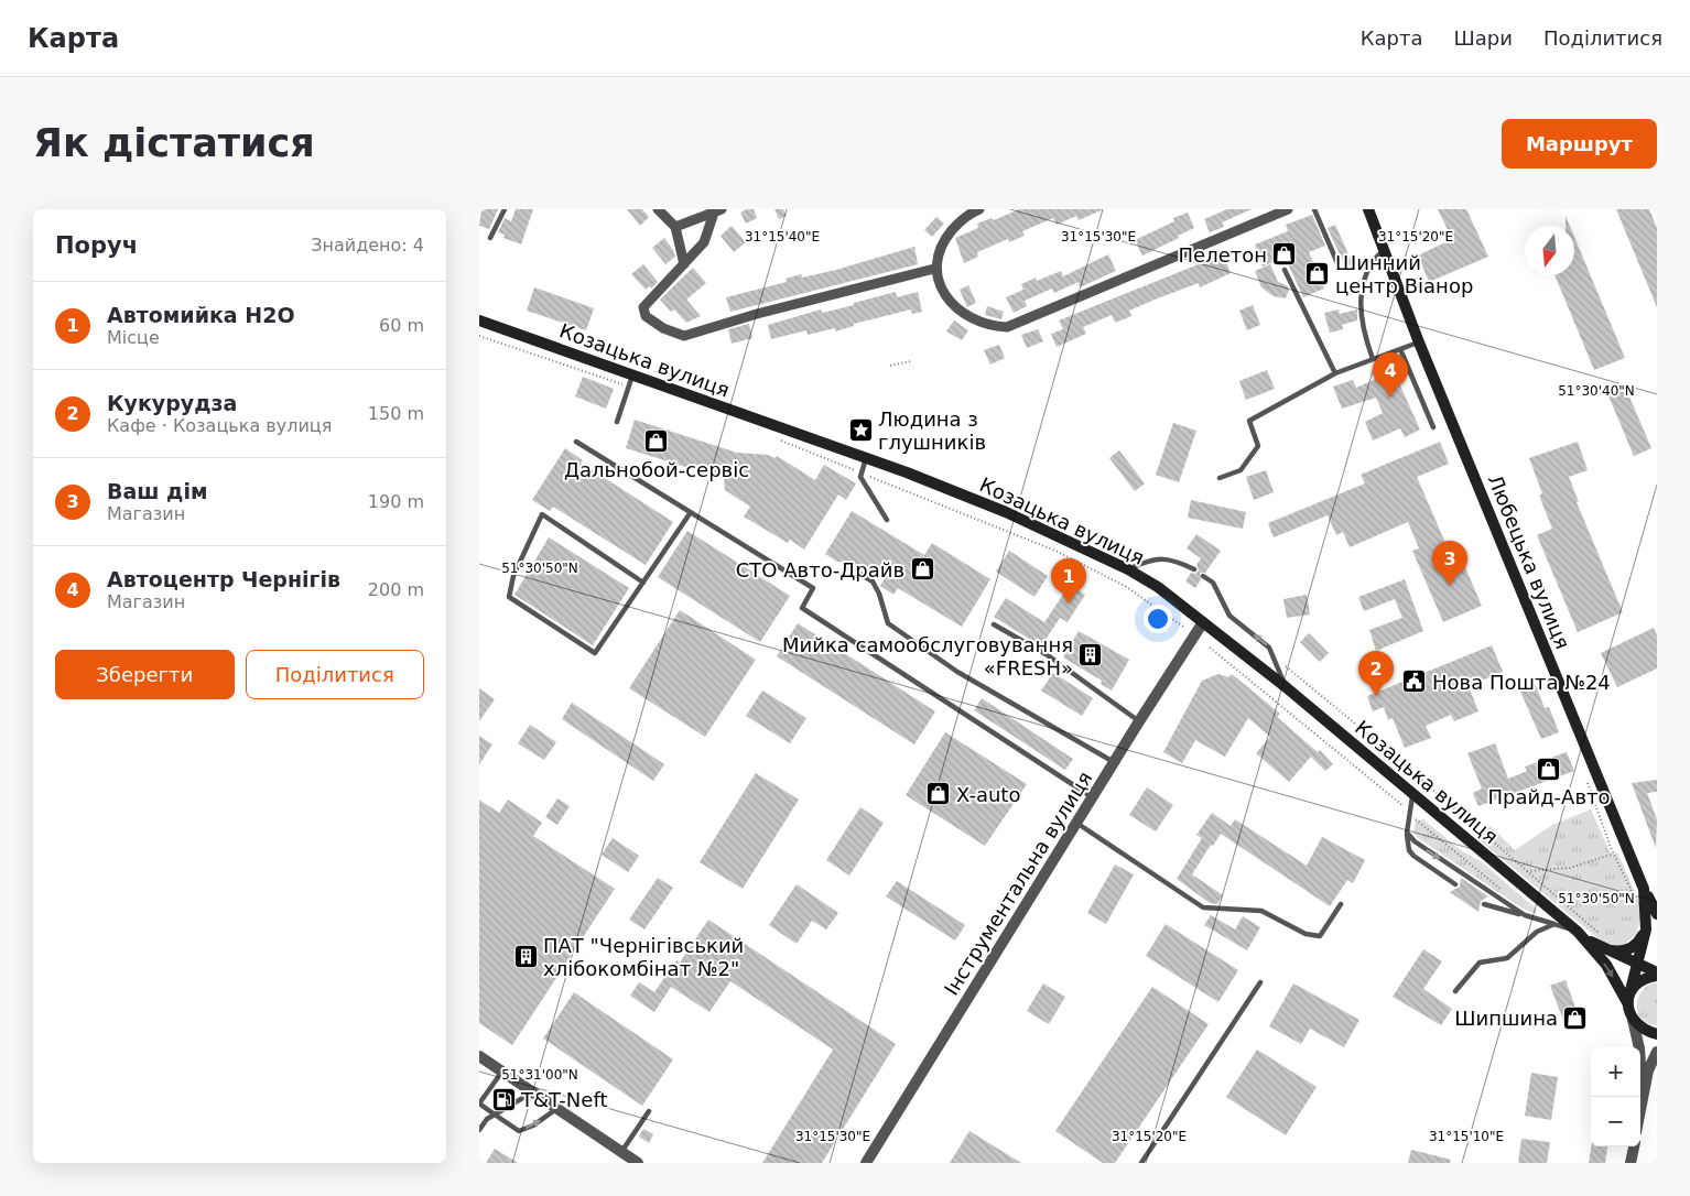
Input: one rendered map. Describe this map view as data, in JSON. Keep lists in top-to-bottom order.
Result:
{
  "streets": {
    "main road": ["Козацька вулиця", "Любецька вулиця"],
    "street": ["Інструментальна вулиця"]
  },
  "crossings": [
    ["Козацька вулиця", "Любецька вулиця"],
    ["Козацька вулиця", "Інструментальна вулиця"]
  ],
  "places": {
    "shop": [
      "Пелетон",
      "Шинний центр Віанор",
      "Дальнобой-сервіс",
      "СТО Авто-Драйв",
      "Прайд-Авто",
      "X-auto",
      "Шипшина"
    ],
    "place": ["Людина з глушників"],
    "building": ["Мийка самообслуговування «FRESH»", "ПАТ \"Чернігівський хлібокомбінат №2\""],
    "public building": ["Нова Пошта №24"],
    "fuel station": ["T&T-Neft"]
  },
  "north": "bottom",
  "page": {
    "header": "Карта",
    "nav": ["Карта", "Шари", "Поділитися"],
    "buttons": [
      "Маршрут",
      ["Зберегти", "Поділитися"]
    ],
    "title": "Як дістатися",
    "heading": ["Поруч", "Знайдено: 4"],
    "list": [
      {
        "mark": "1",
        "name": "Автомийка H2O",
        "note": "Місце",
        "value": "60 m"
      },
      {
        "mark": "2",
        "name": "Кукурудза",
        "note": "Кафе · Козацька вулиця",
        "value": "150 m"
      },
      {
        "mark": "3",
        "name": "Ваш дім",
        "note": "Магазин",
        "value": "190 m"
      },
      {
        "mark": "4",
        "name": "Автоцентр Чернігів",
        "note": "Магазин",
        "value": "200 m"
      }
    ],
    "pins": [
      "4",
      "3",
      "1",
      "2"
    ],
    "map_buttons": ["+", "−"]
  },
  "coordinates": [
    "31°15'40\"E",
    "31°15'30\"E",
    "31°15'20\"E",
    "51°30'40\"N",
    "51°30'50\"N",
    "51°31'00\"N",
    "31°15'10\"E"
  ]
}
